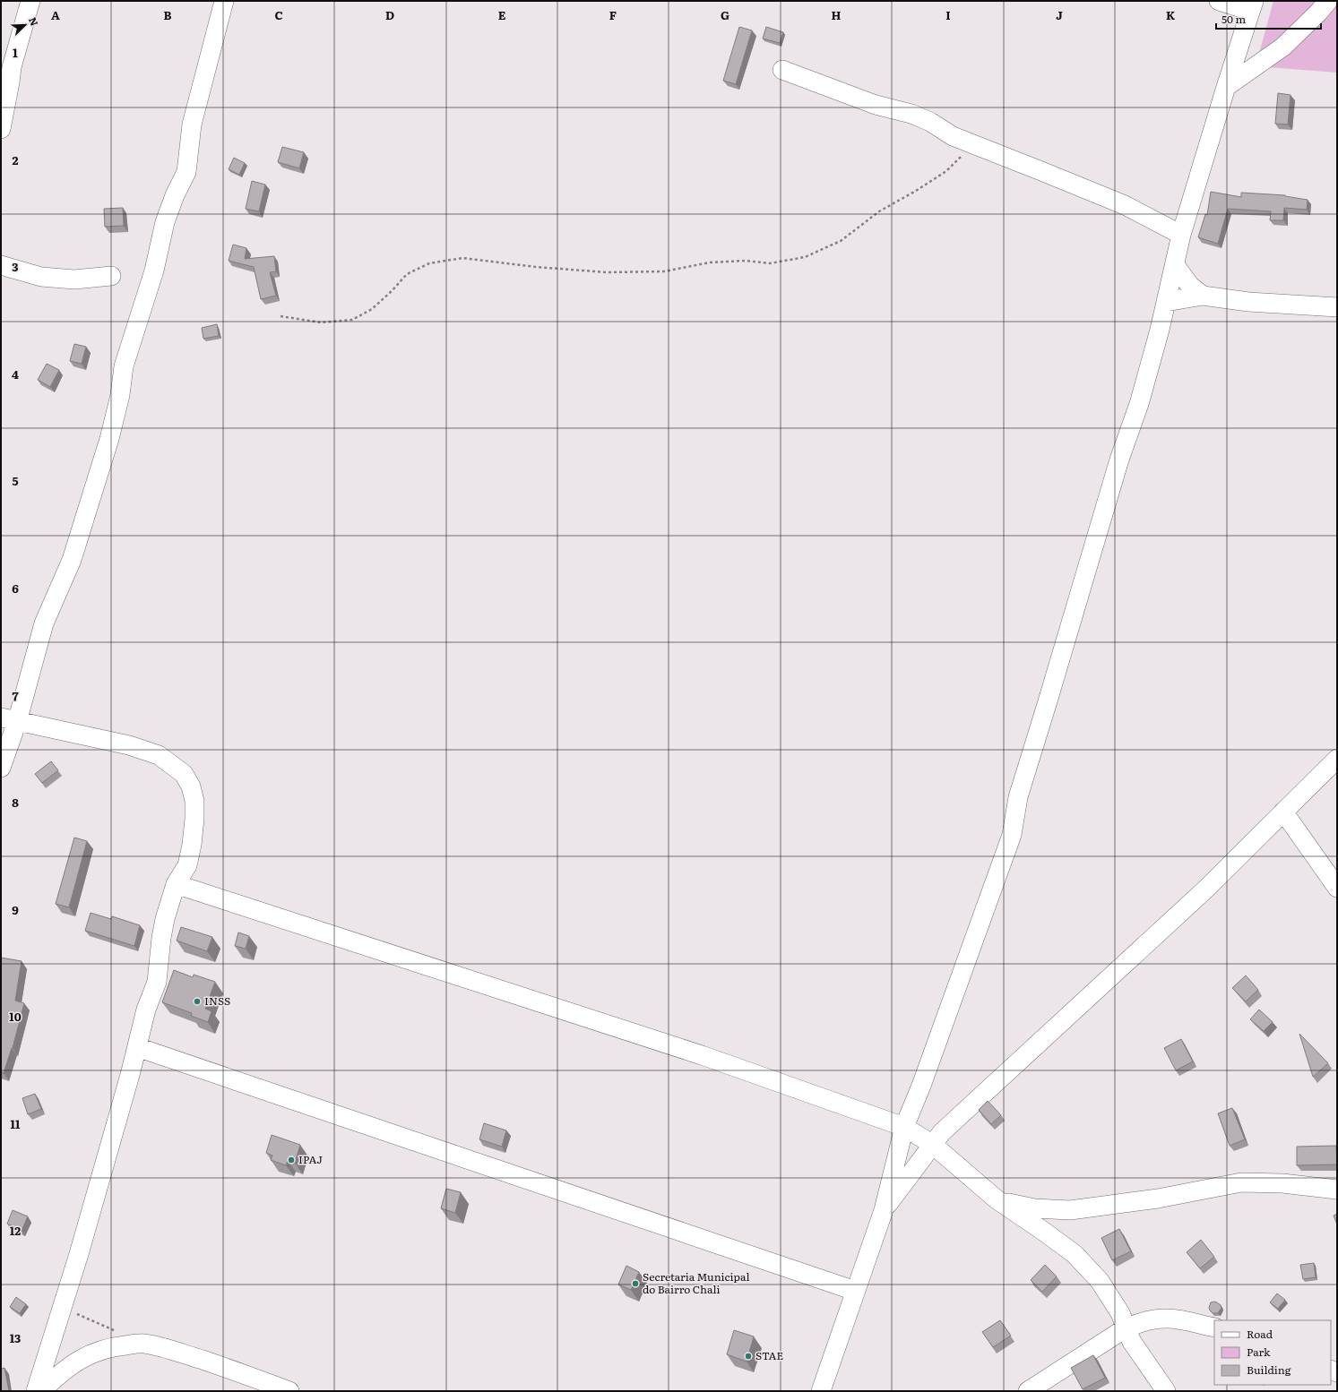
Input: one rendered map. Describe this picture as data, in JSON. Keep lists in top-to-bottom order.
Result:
{
  "places": [
    "INSS",
    "IPAJ",
    "Secretaria Municipal do Bairro Chali",
    "STAE"
  ],
  "legend": ["Road", "Park", "Building"],
  "scale_bar": "50 m",
  "north": "top right",
  "grid": {
    "columns": [
      "A",
      "B",
      "C",
      "D",
      "E",
      "F",
      "G",
      "H",
      "I",
      "J",
      "K"
    ],
    "rows": [
      "1",
      "2",
      "3",
      "4",
      "5",
      "6",
      "7",
      "8",
      "9",
      "10",
      "11",
      "12",
      "13"
    ]
  }
}
